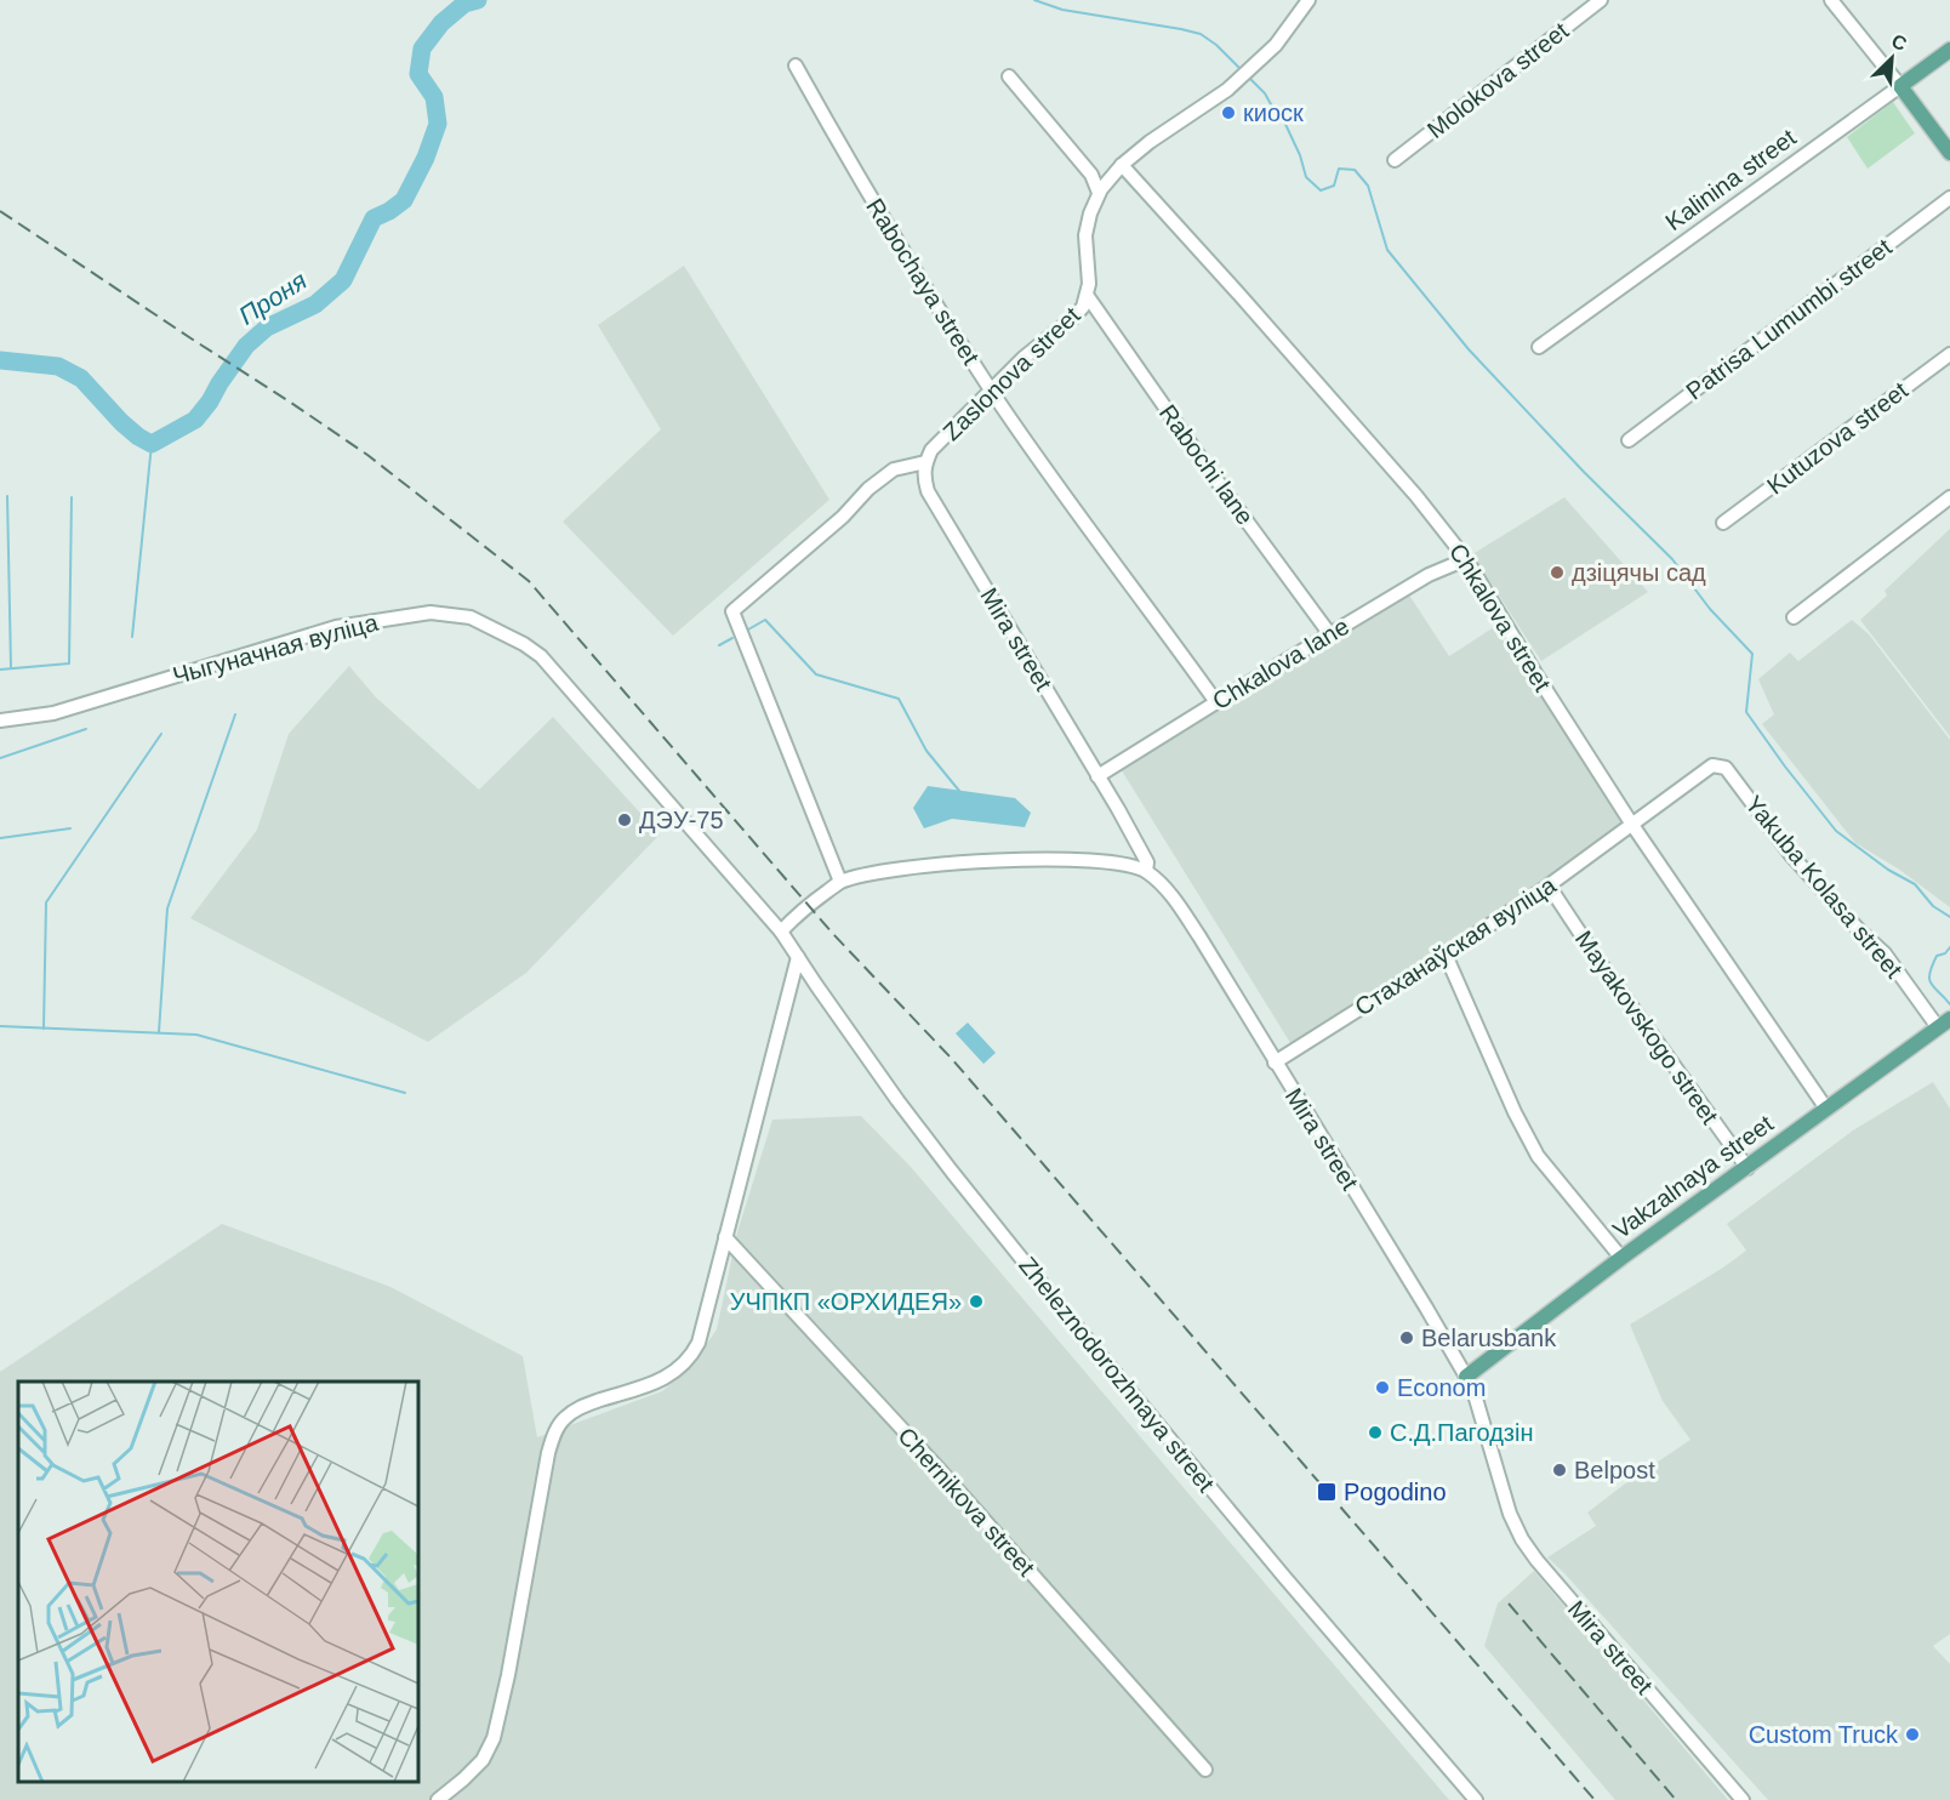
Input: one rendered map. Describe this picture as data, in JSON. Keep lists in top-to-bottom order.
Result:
{
  "streets": {
    "main road": ["Kalinina street", "Vakzalnaya street"],
    "street": [
      "Molokova street",
      "Rabochaya street",
      "Patrisa Lumumbi street",
      "Zaslonova street",
      "Kutuzova street",
      "Rabochi lane",
      "Chkalova street",
      "Mira street",
      "Чыгуначная вуліца",
      "Chkalova lane",
      "Yakuba Kolasa street",
      "Стаханаўская вуліца",
      "Mayakovskogo street",
      "Zheleznodorozhnaya street",
      "Chernikova street"
    ]
  },
  "crossings": [
    ["Rabochaya street", "Zaslonova street"],
    ["Rabochaya street", "Chkalova lane"],
    ["Zaslonova street", "Rabochi lane"],
    ["Zaslonova street", "Chkalova street"],
    ["Zaslonova street", "Mira street"],
    ["Rabochi lane", "Chkalova lane"],
    ["Chkalova street", "Chkalova lane"],
    ["Chkalova street", "Yakuba Kolasa street"],
    ["Chkalova street", "Стаханаўская вуліца"],
    ["Chkalova street", "Vakzalnaya street"],
    ["Mira street", "Chkalova lane"],
    ["Mira street", "Стаханаўская вуліца"],
    ["Mira street", "Vakzalnaya street"],
    ["Чыгуначная вуліца", "Zheleznodorozhnaya street"],
    ["Yakuba Kolasa street", "Стаханаўская вуліца"],
    ["Yakuba Kolasa street", "Vakzalnaya street"],
    ["Стаханаўская вуліца", "Mayakovskogo street"],
    ["Mayakovskogo street", "Vakzalnaya street"]
  ],
  "water": ["Проня"],
  "places": {
    "other": [
      "киоск",
      "дзіцячы сад",
      "ДЭУ-75",
      "УЧПКП «ОРХИДЕЯ»",
      "Belarusbank",
      "Econom",
      "С.Д.Пагодзін",
      "Belpost",
      "Custom Truck"
    ],
    "transit": ["Pogodino"]
  },
  "north": "top right"
}
